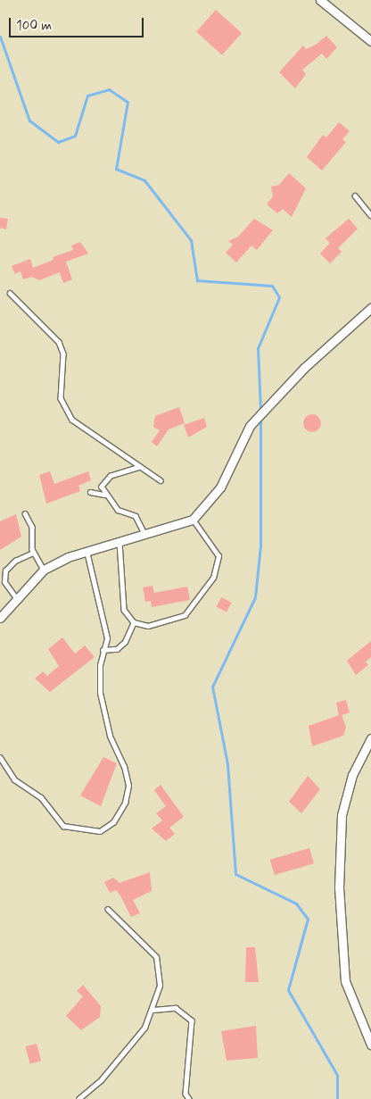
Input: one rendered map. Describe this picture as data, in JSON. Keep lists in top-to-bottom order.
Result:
{
  "scale_bar": "100 m"
}
